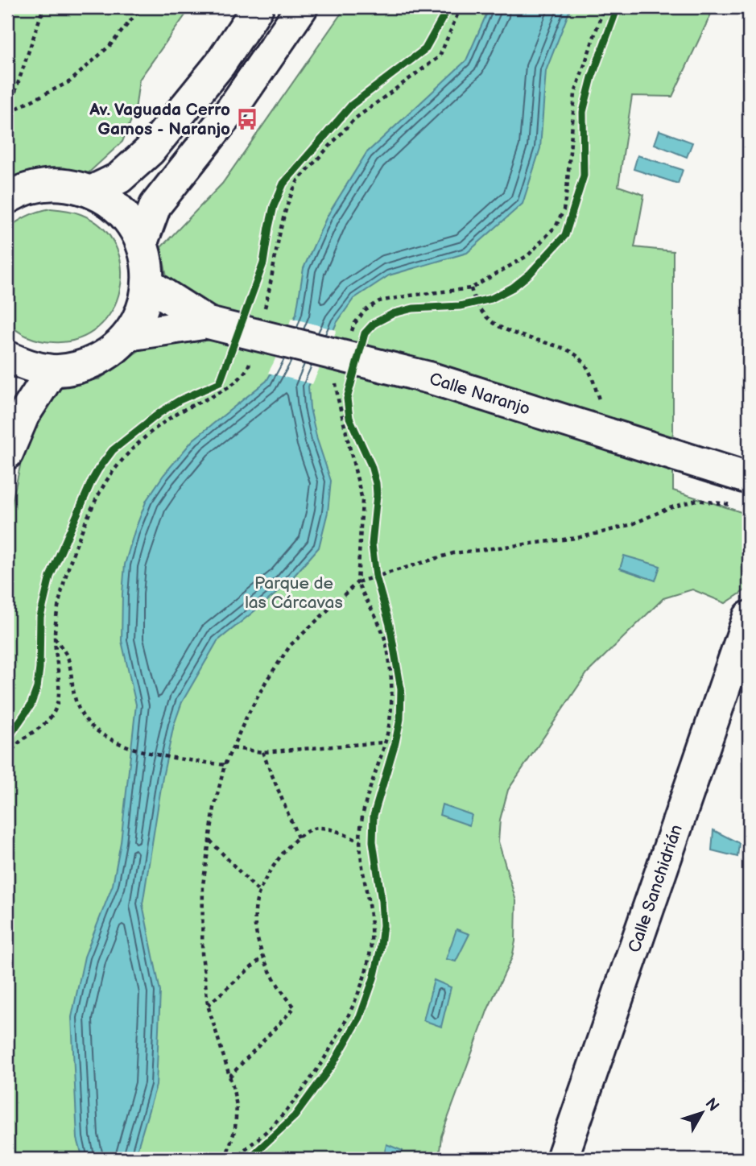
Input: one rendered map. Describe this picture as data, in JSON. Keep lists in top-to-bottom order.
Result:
{
  "streets": {
    "street": ["Calle Naranjo", "Calle Sanchidrián"]
  },
  "parks": ["Parque de las Cárcavas"],
  "places": {
    "bus stop": ["Av. Vaguada Cerro Gamos - Naranjo"]
  },
  "north": "top right"
}
